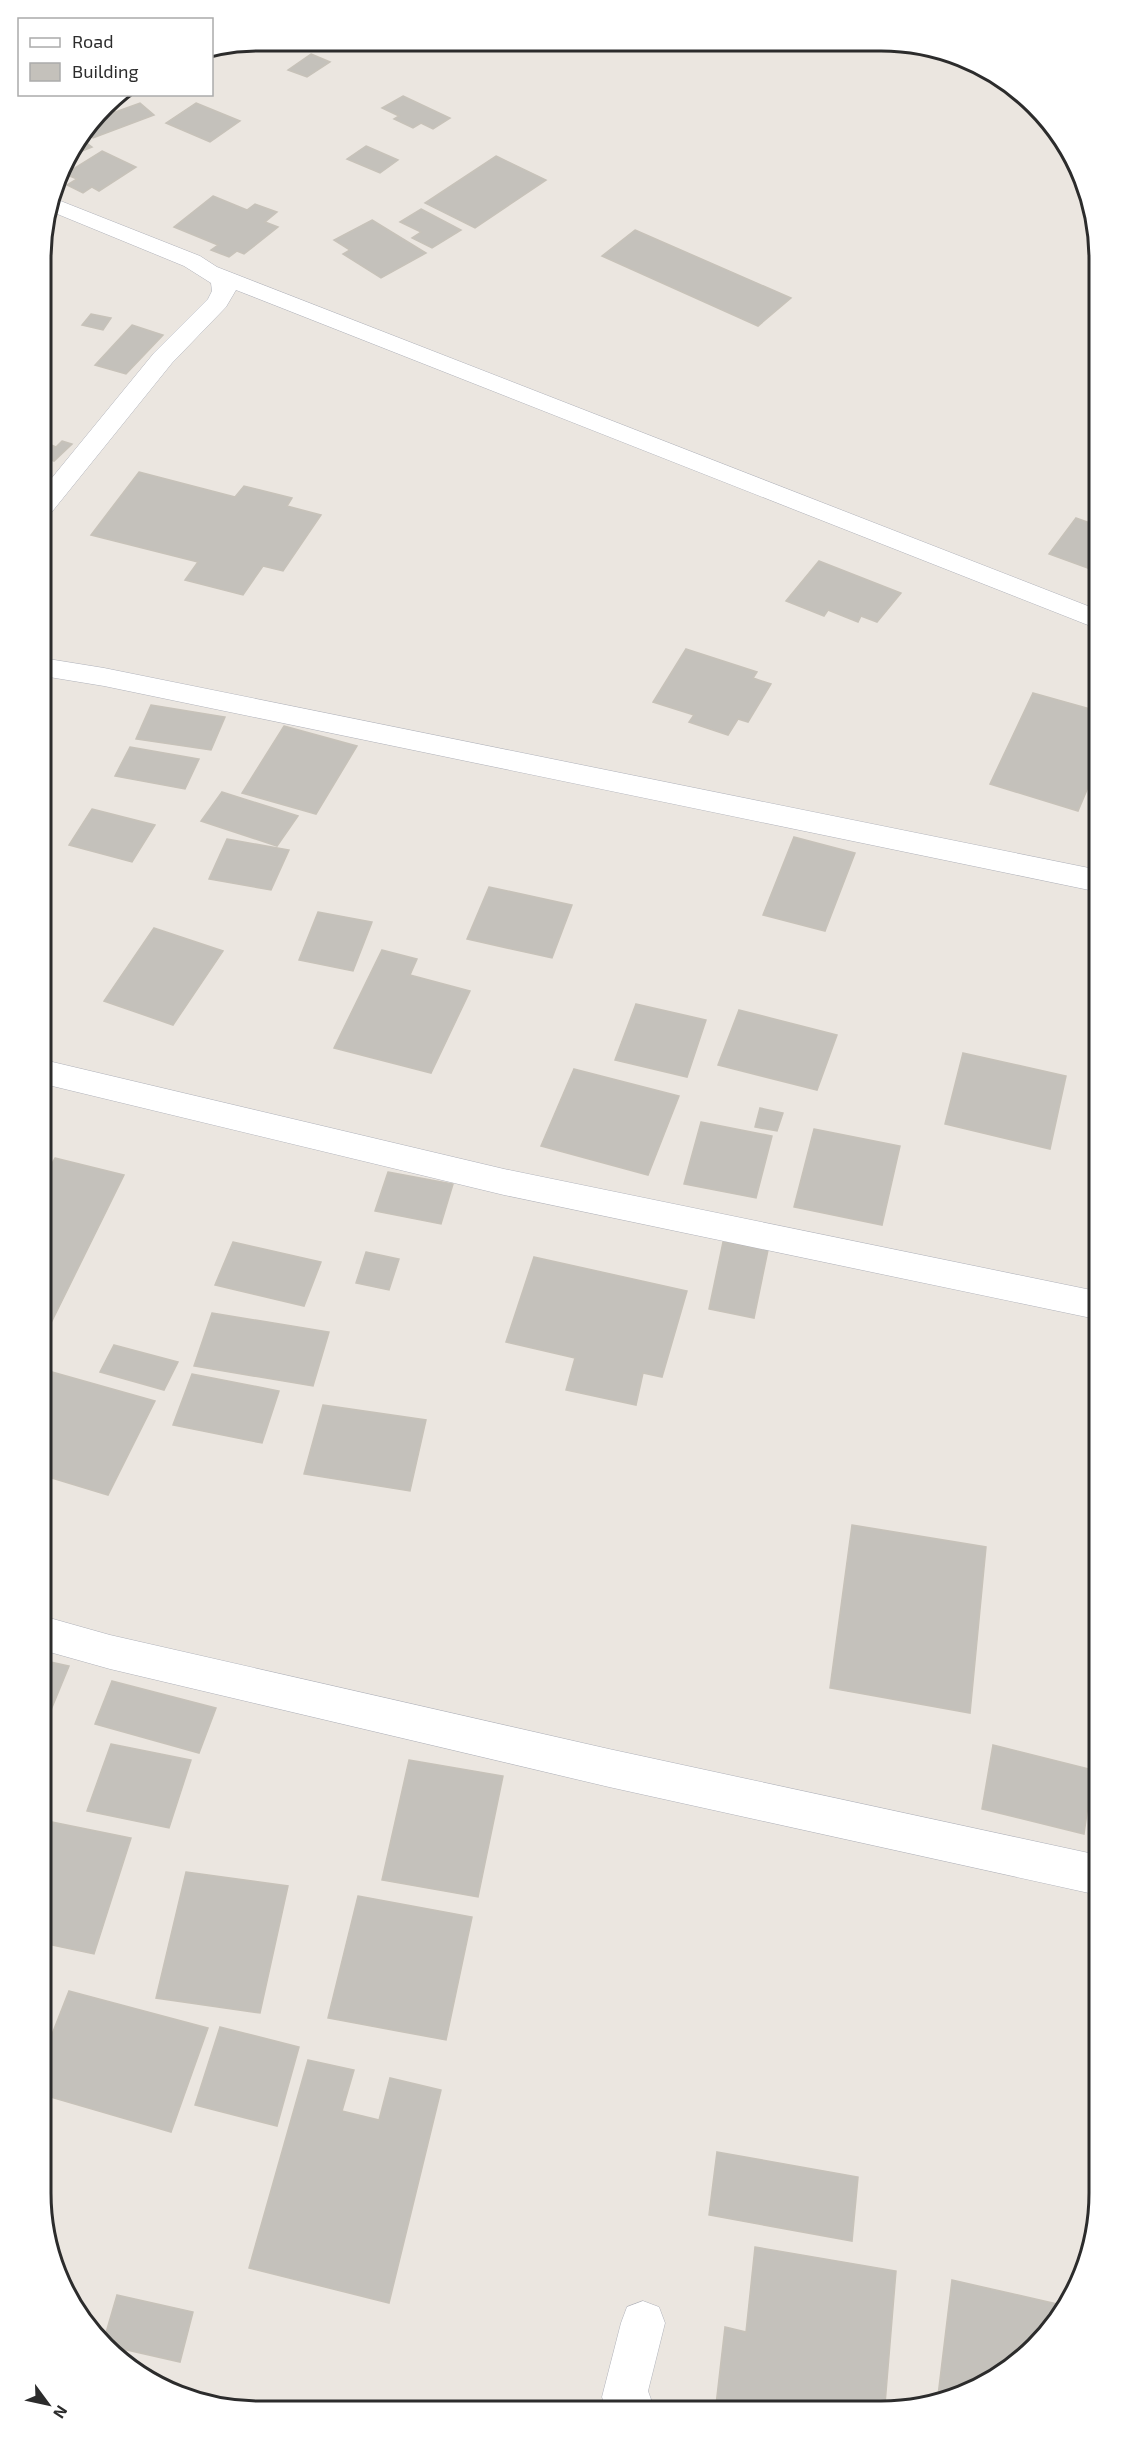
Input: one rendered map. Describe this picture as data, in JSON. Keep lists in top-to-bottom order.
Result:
{
  "legend": ["Road", "Building"],
  "north": "bottom right"
}
